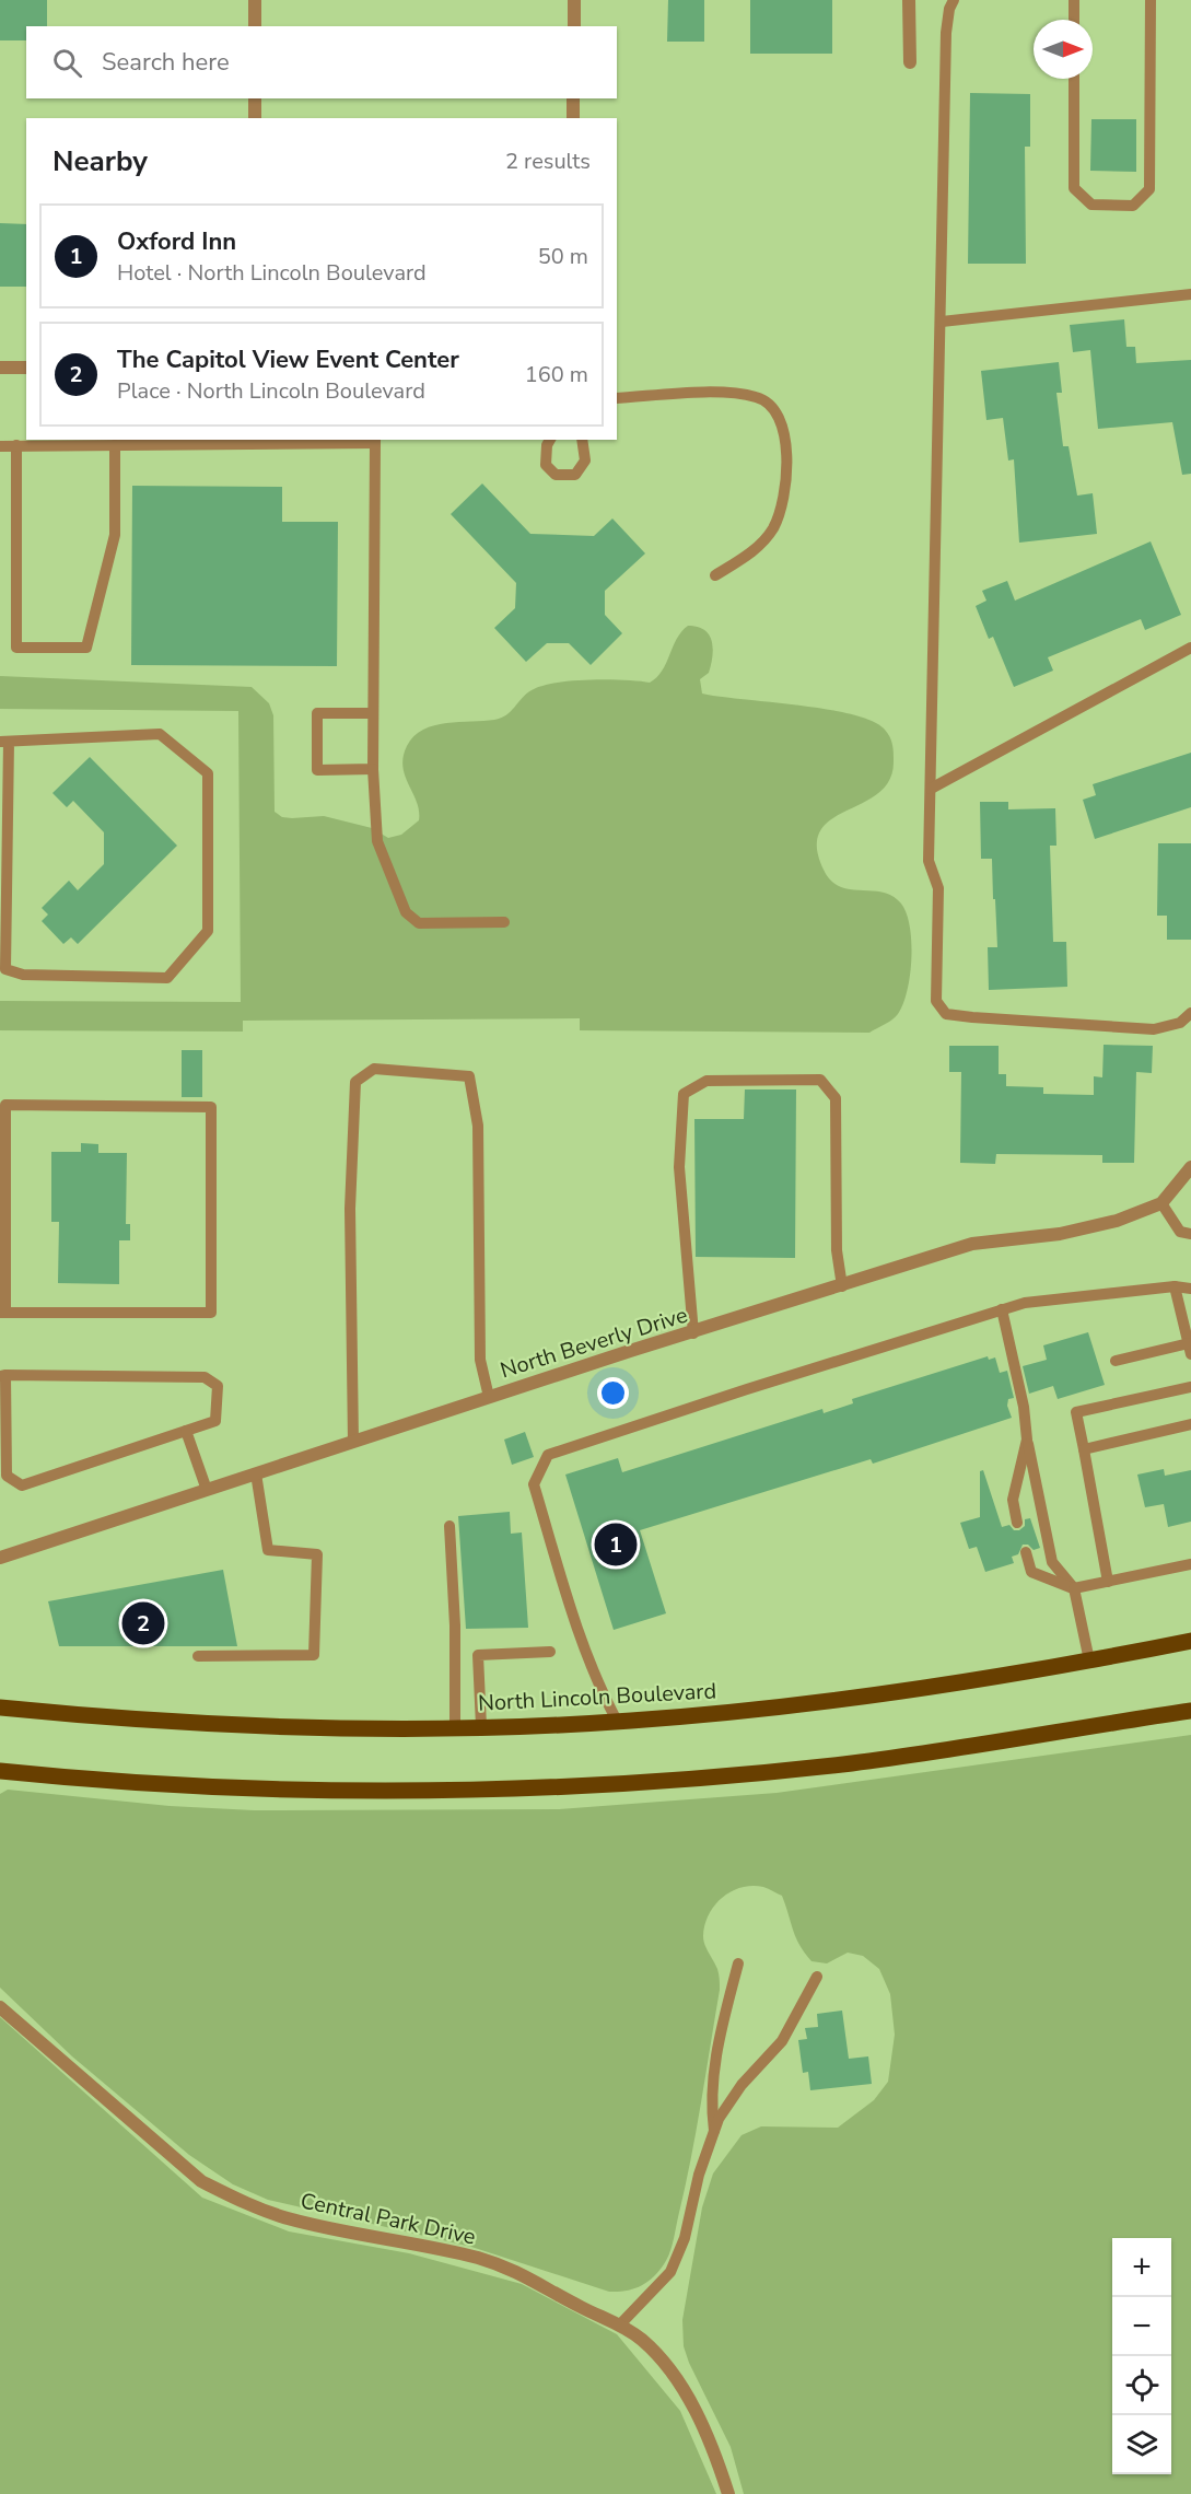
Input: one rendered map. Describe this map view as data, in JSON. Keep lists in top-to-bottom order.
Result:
{
  "streets": {
    "main road": ["North Lincoln Boulevard"],
    "street": ["North Beverly Drive", "Central Park Drive"]
  },
  "north": "right",
  "page": {
    "search": "Search here",
    "heading": ["Nearby", "2 results"],
    "list": [
      {
        "mark": "1",
        "name": "Oxford Inn",
        "note": "Hotel · North Lincoln Boulevard",
        "value": "50 m"
      },
      {
        "mark": "2",
        "name": "The Capitol View Event Center",
        "note": "Place · North Lincoln Boulevard",
        "value": "160 m"
      }
    ],
    "pins": ["1", "2"],
    "map_buttons": ["+", "−"]
  }
}
